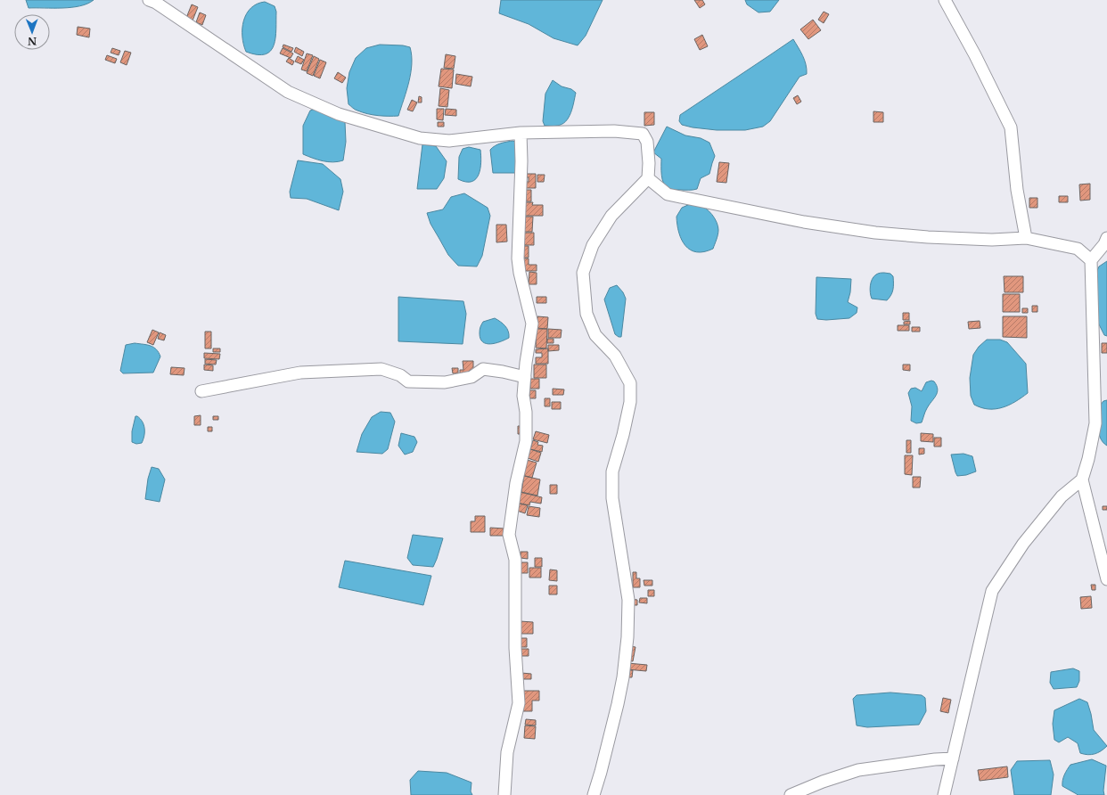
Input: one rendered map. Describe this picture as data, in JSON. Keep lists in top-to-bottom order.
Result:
{
  "north": "bottom"
}
